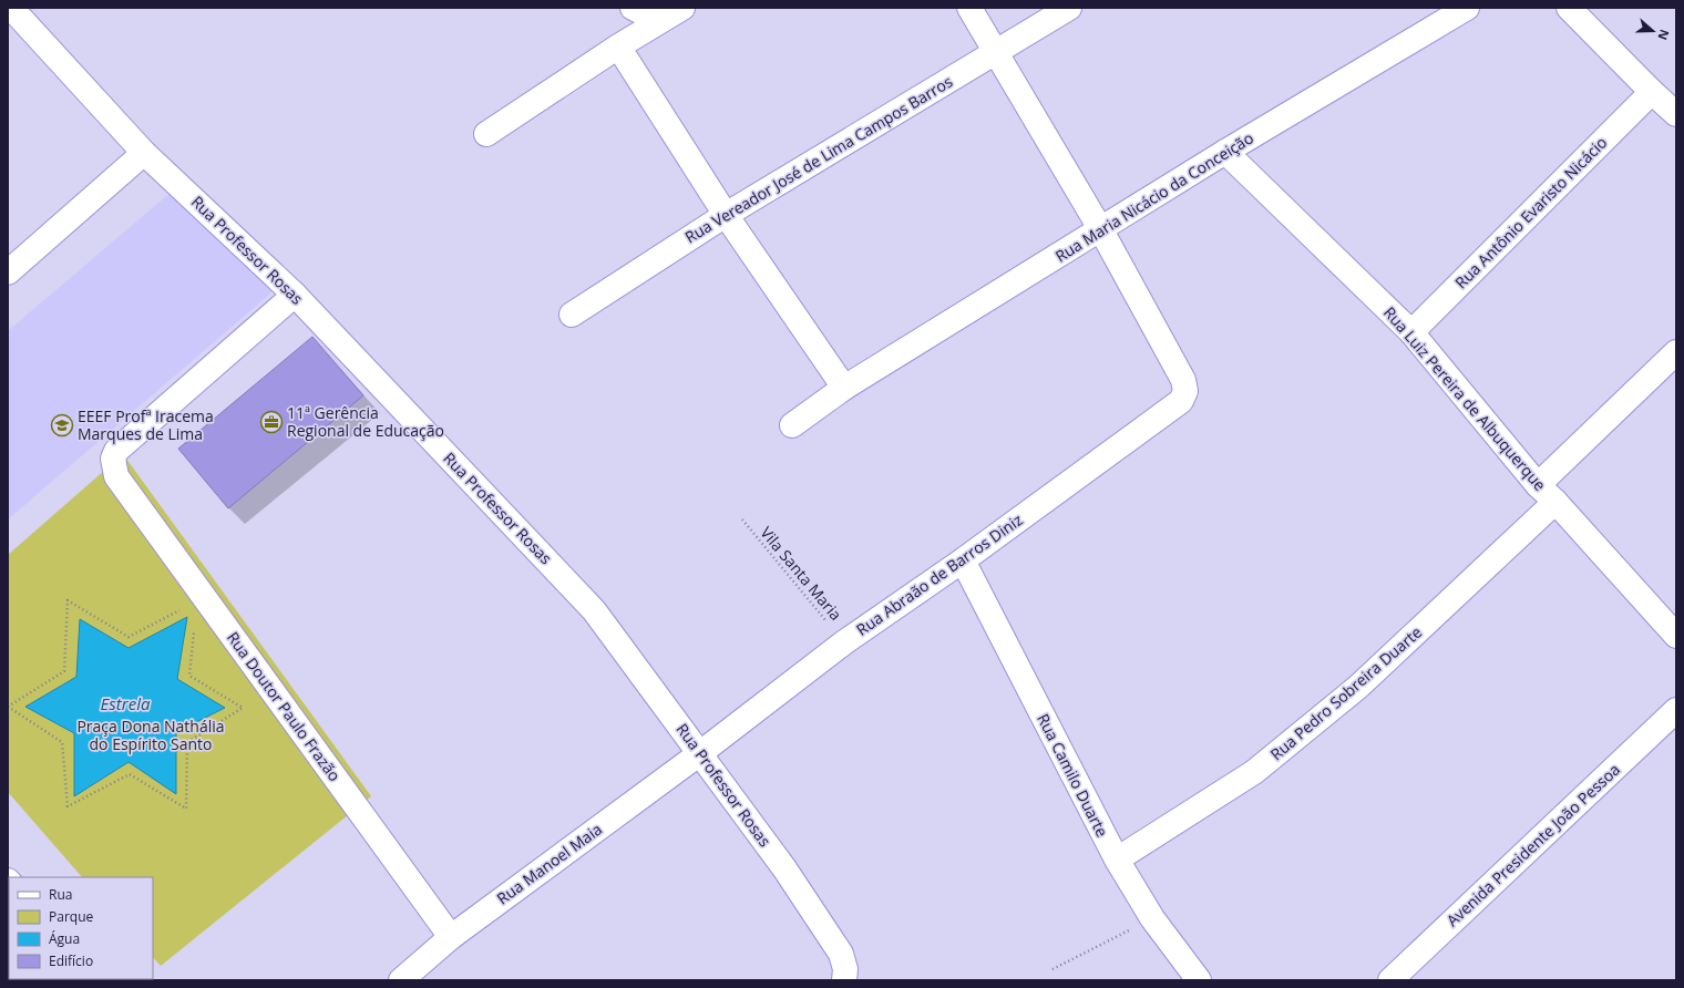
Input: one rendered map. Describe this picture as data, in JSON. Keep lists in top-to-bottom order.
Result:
{
  "streets": {
    "street": [
      "Rua Vereador José de Lima Campos Barros",
      "Rua Maria Nicácio da Conceição",
      "Rua Antônio Evaristo Nicácio",
      "Rua Professor Rosas",
      "Rua Luiz Pereira de Albuquerque",
      "Rua Abraão de Barros Diniz",
      "Rua Pedro Sobreira Duarte",
      "Rua Doutor Paulo Frazão",
      "Rua Camilo Duarte",
      "Avenida Presidente João Pessoa",
      "Rua Manoel Maia"
    ],
    "path": ["Vila Santa Maria"]
  },
  "crossings": [
    ["Rua Maria Nicácio da Conceição", "Rua Luiz Pereira de Albuquerque"],
    ["Rua Maria Nicácio da Conceição", "Rua Abraão de Barros Diniz"],
    ["Rua Antônio Evaristo Nicácio", "Rua Luiz Pereira de Albuquerque"],
    ["Rua Professor Rosas", "Rua Abraão de Barros Diniz"],
    ["Rua Professor Rosas", "Rua Doutor Paulo Frazão"],
    ["Rua Professor Rosas", "Rua Manoel Maia"],
    ["Rua Luiz Pereira de Albuquerque", "Rua Pedro Sobreira Duarte"],
    ["Vila Santa Maria", "Rua Abraão de Barros Diniz"],
    ["Rua Abraão de Barros Diniz", "Rua Camilo Duarte"],
    ["Rua Abraão de Barros Diniz", "Rua Manoel Maia"],
    ["Rua Pedro Sobreira Duarte", "Rua Camilo Duarte"],
    ["Rua Doutor Paulo Frazão", "Rua Manoel Maia"]
  ],
  "water": ["Estrela"],
  "parks": ["Praça Dona Nathália do Espírito Santo"],
  "places": {
    "office": ["11ª Gerência Regional de Educação"],
    "school or university": ["EEEF Profª Iracema Marques de Lima"]
  },
  "legend": [
    "Rua",
    "Parque",
    "Água",
    "Edifício"
  ],
  "north": "right"
}
